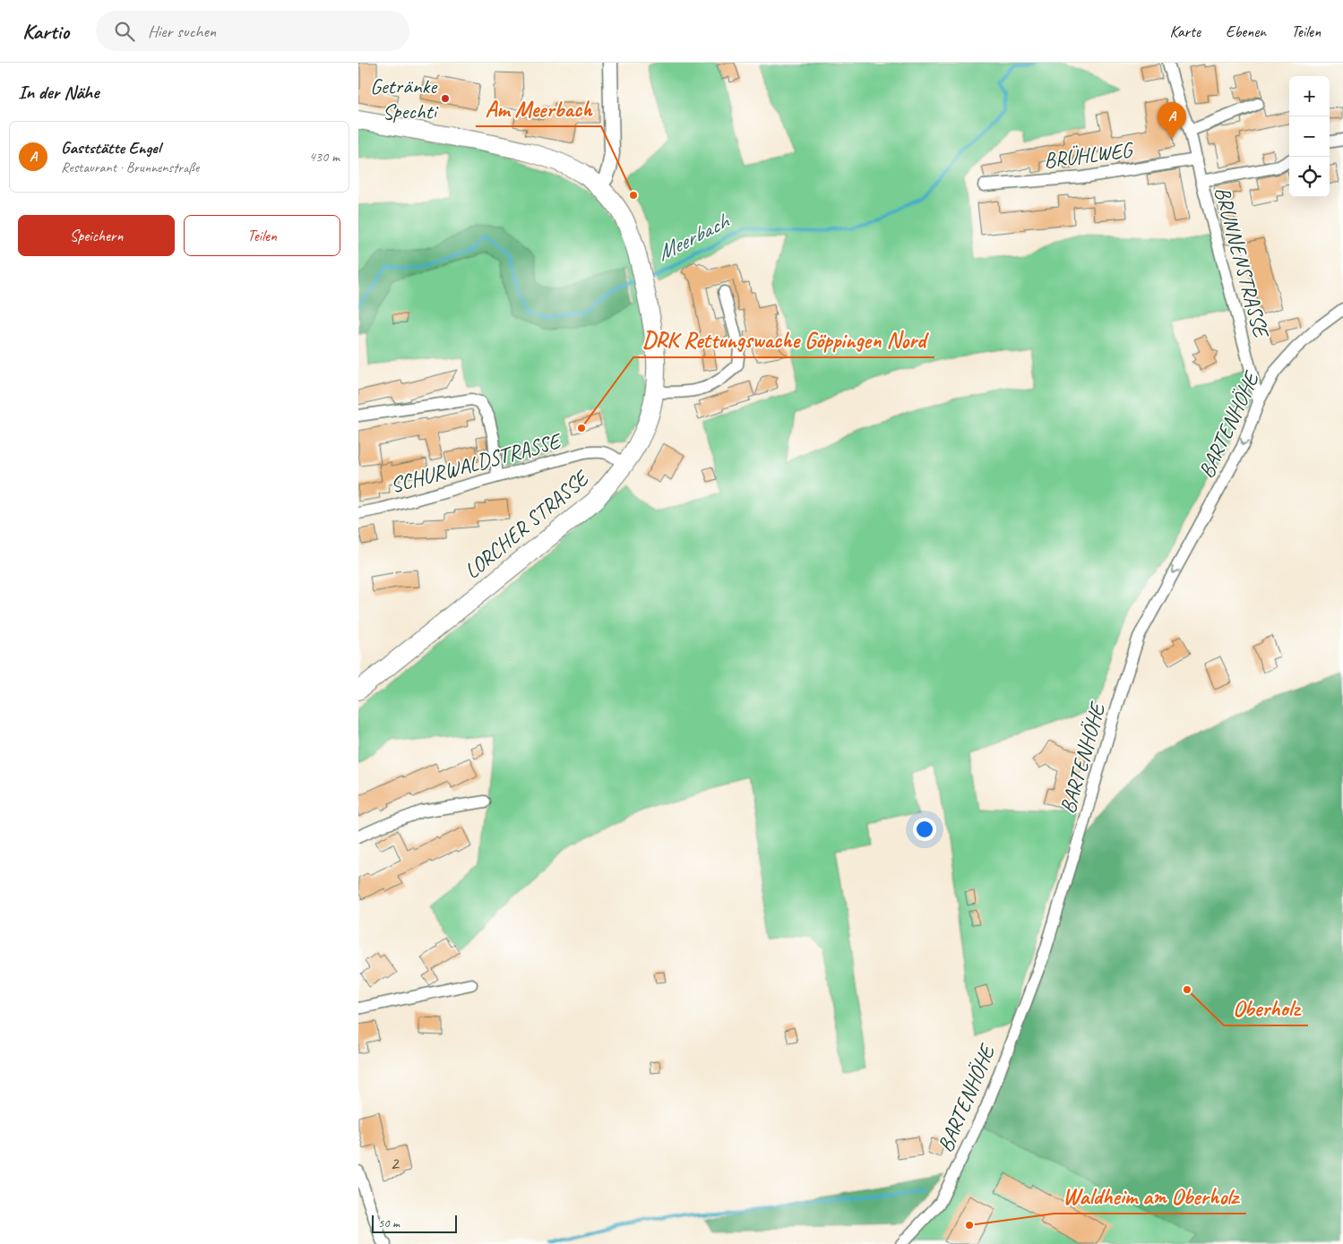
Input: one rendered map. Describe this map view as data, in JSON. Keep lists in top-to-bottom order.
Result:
{
  "streets": {
    "main road": ["LORCHER STRASSE"],
    "street": [
      "BRÜHLWEG",
      "BRUNNENSTRASSE",
      "BARTENHÖHE",
      "SCHURWALDSTRASSE"
    ]
  },
  "crossings": [
    ["BRÜHLWEG", "BRUNNENSTRASSE"],
    ["BRUNNENSTRASSE", "BARTENHÖHE"],
    ["SCHURWALDSTRASSE", "LORCHER STRASSE"]
  ],
  "one_way": ["BARTENHÖHE"],
  "water": ["Meerbach"],
  "places": [
    "Getränke Spechti",
    "Am Meerbach",
    "DRK Rettungswache Göppingen Nord",
    "Oberholz",
    "Waldheim am Oberholz"
  ],
  "house_numbers": ["2"],
  "scale_bar": "50 m",
  "page": {
    "header": "Kartio",
    "search": "Hier suchen",
    "nav": ["Karte", "Ebenen", "Teilen"],
    "heading": "In der Nähe",
    "map_buttons": ["+", "−"],
    "pins": "A",
    "list": [
      {
        "mark": "A",
        "name": "Gaststätte Engel",
        "note": "Restaurant · Brunnenstraße",
        "value": "430 m"
      }
    ],
    "buttons": ["Speichern", "Teilen"],
    "scale": "50 m"
  }
}
